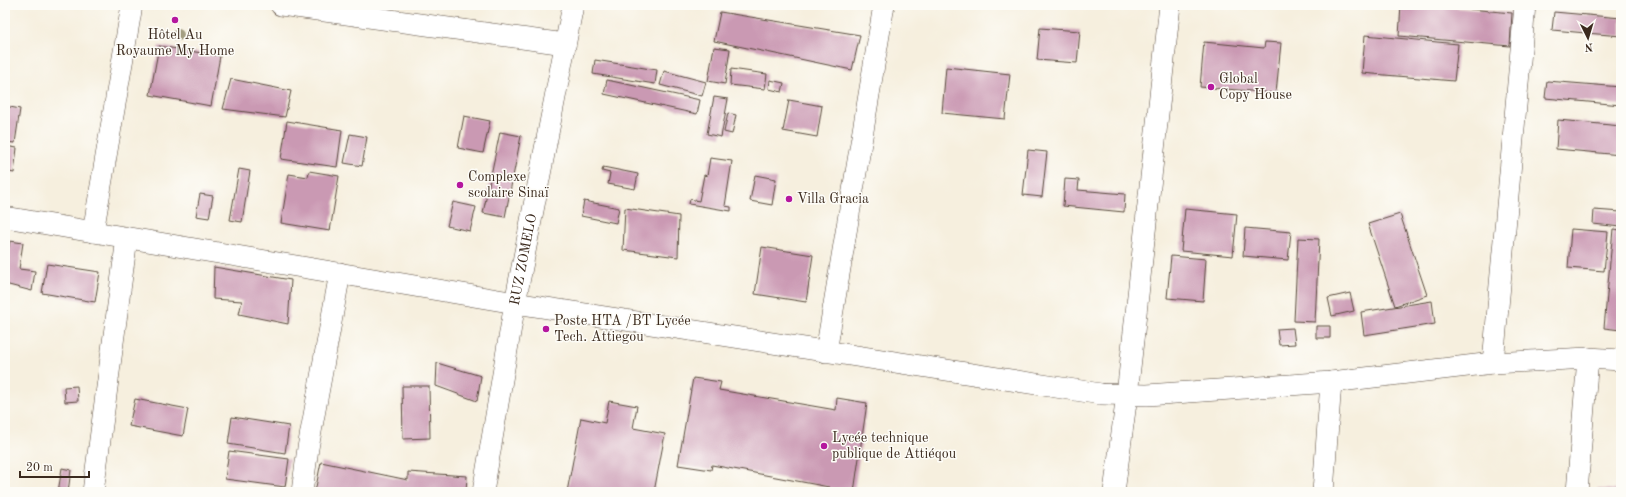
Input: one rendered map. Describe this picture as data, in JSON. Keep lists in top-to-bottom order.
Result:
{
  "streets": {
    "street": ["RUZ ZOMELO"]
  },
  "places": [
    "Hôtel Au Royaume My Home",
    "Global Copy House",
    "Complexe scolaire Sinaï",
    "Villa Gracia",
    "Poste HTA /BT Lycée Tech. Attiegou",
    "Lycée technique publique de Attiéqou"
  ],
  "scale_bar": "20 m",
  "north": "bottom"
}
